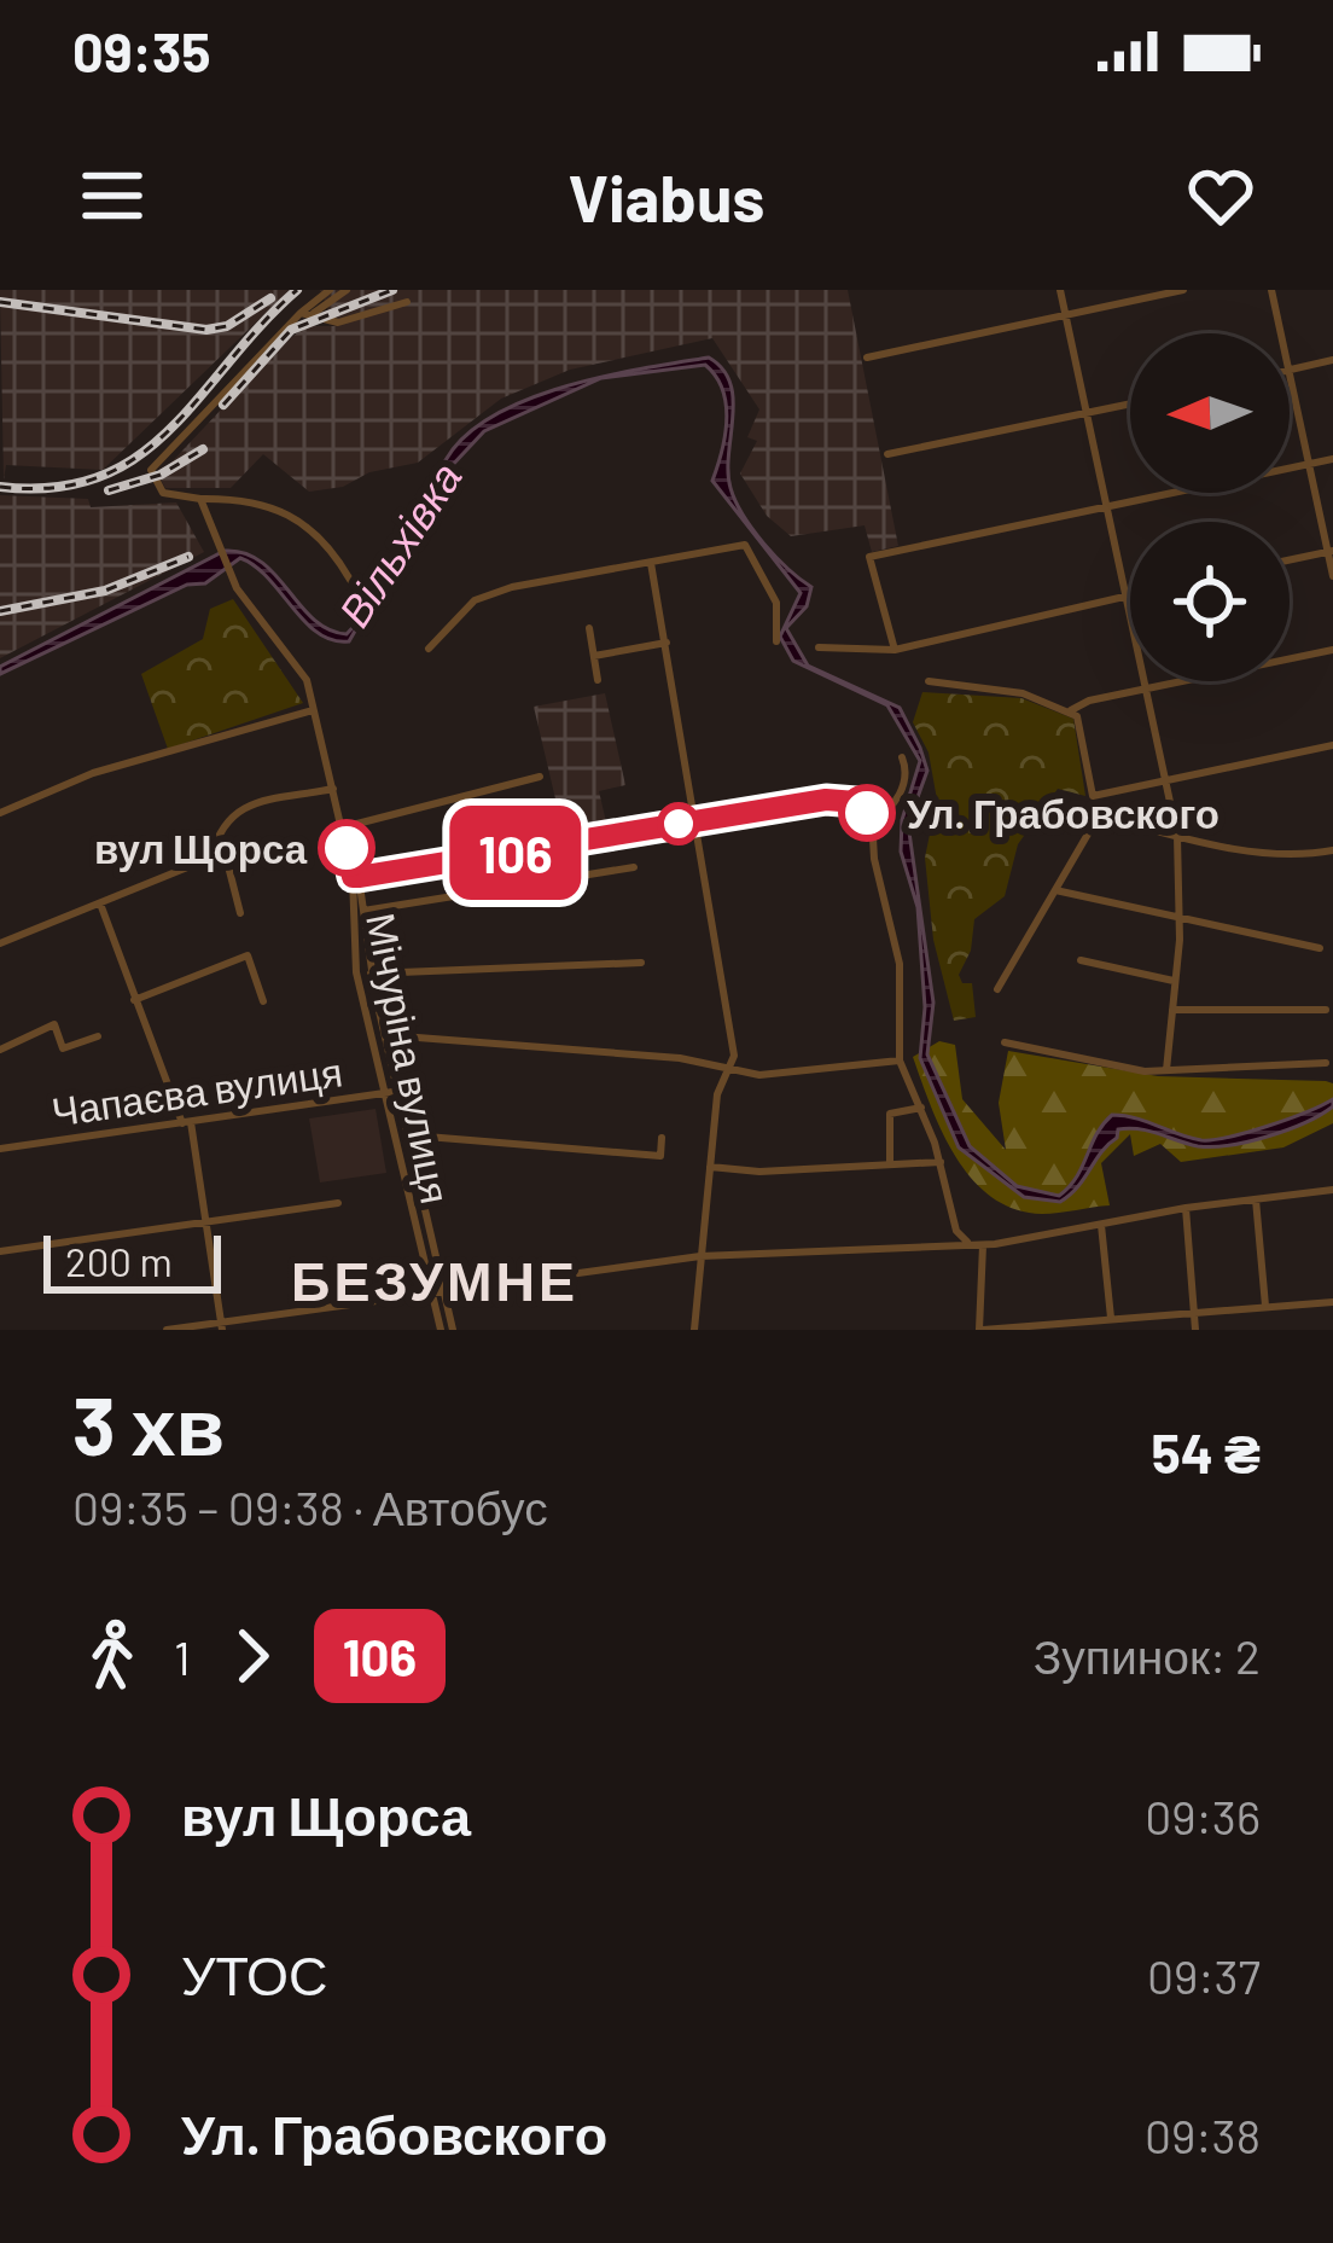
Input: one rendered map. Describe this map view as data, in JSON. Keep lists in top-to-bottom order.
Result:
{
  "streets": {
    "street": ["Мічуріна вулиця", "Чапаєва вулиця"]
  },
  "crossings": [
    ["Мічуріна вулиця", "Чапаєва вулиця"]
  ],
  "districts": ["БЕЗУМНЕ"],
  "water": ["Вільхівка"],
  "places": ["Ул. Грабовского", "вул Щорса"],
  "lines": ["bus line 106"],
  "scale_bar": "200 m",
  "north": "left",
  "page": {
    "status": "09:35",
    "header": "Viabus",
    "on_map": "106",
    "scale": "200 m",
    "heading": ["3 хв", "09:35 – 09:38 · Автобус", "54 ₴"],
    "legs": ["1", "106", "Зупинок: 2"],
    "list": [
      {
        "name": "вул Щорса",
        "value": "09:36"
      },
      {
        "name": "УТОС",
        "value": "09:37"
      },
      {
        "name": "Ул. Грабовского",
        "value": "09:38"
      }
    ]
  }
}
